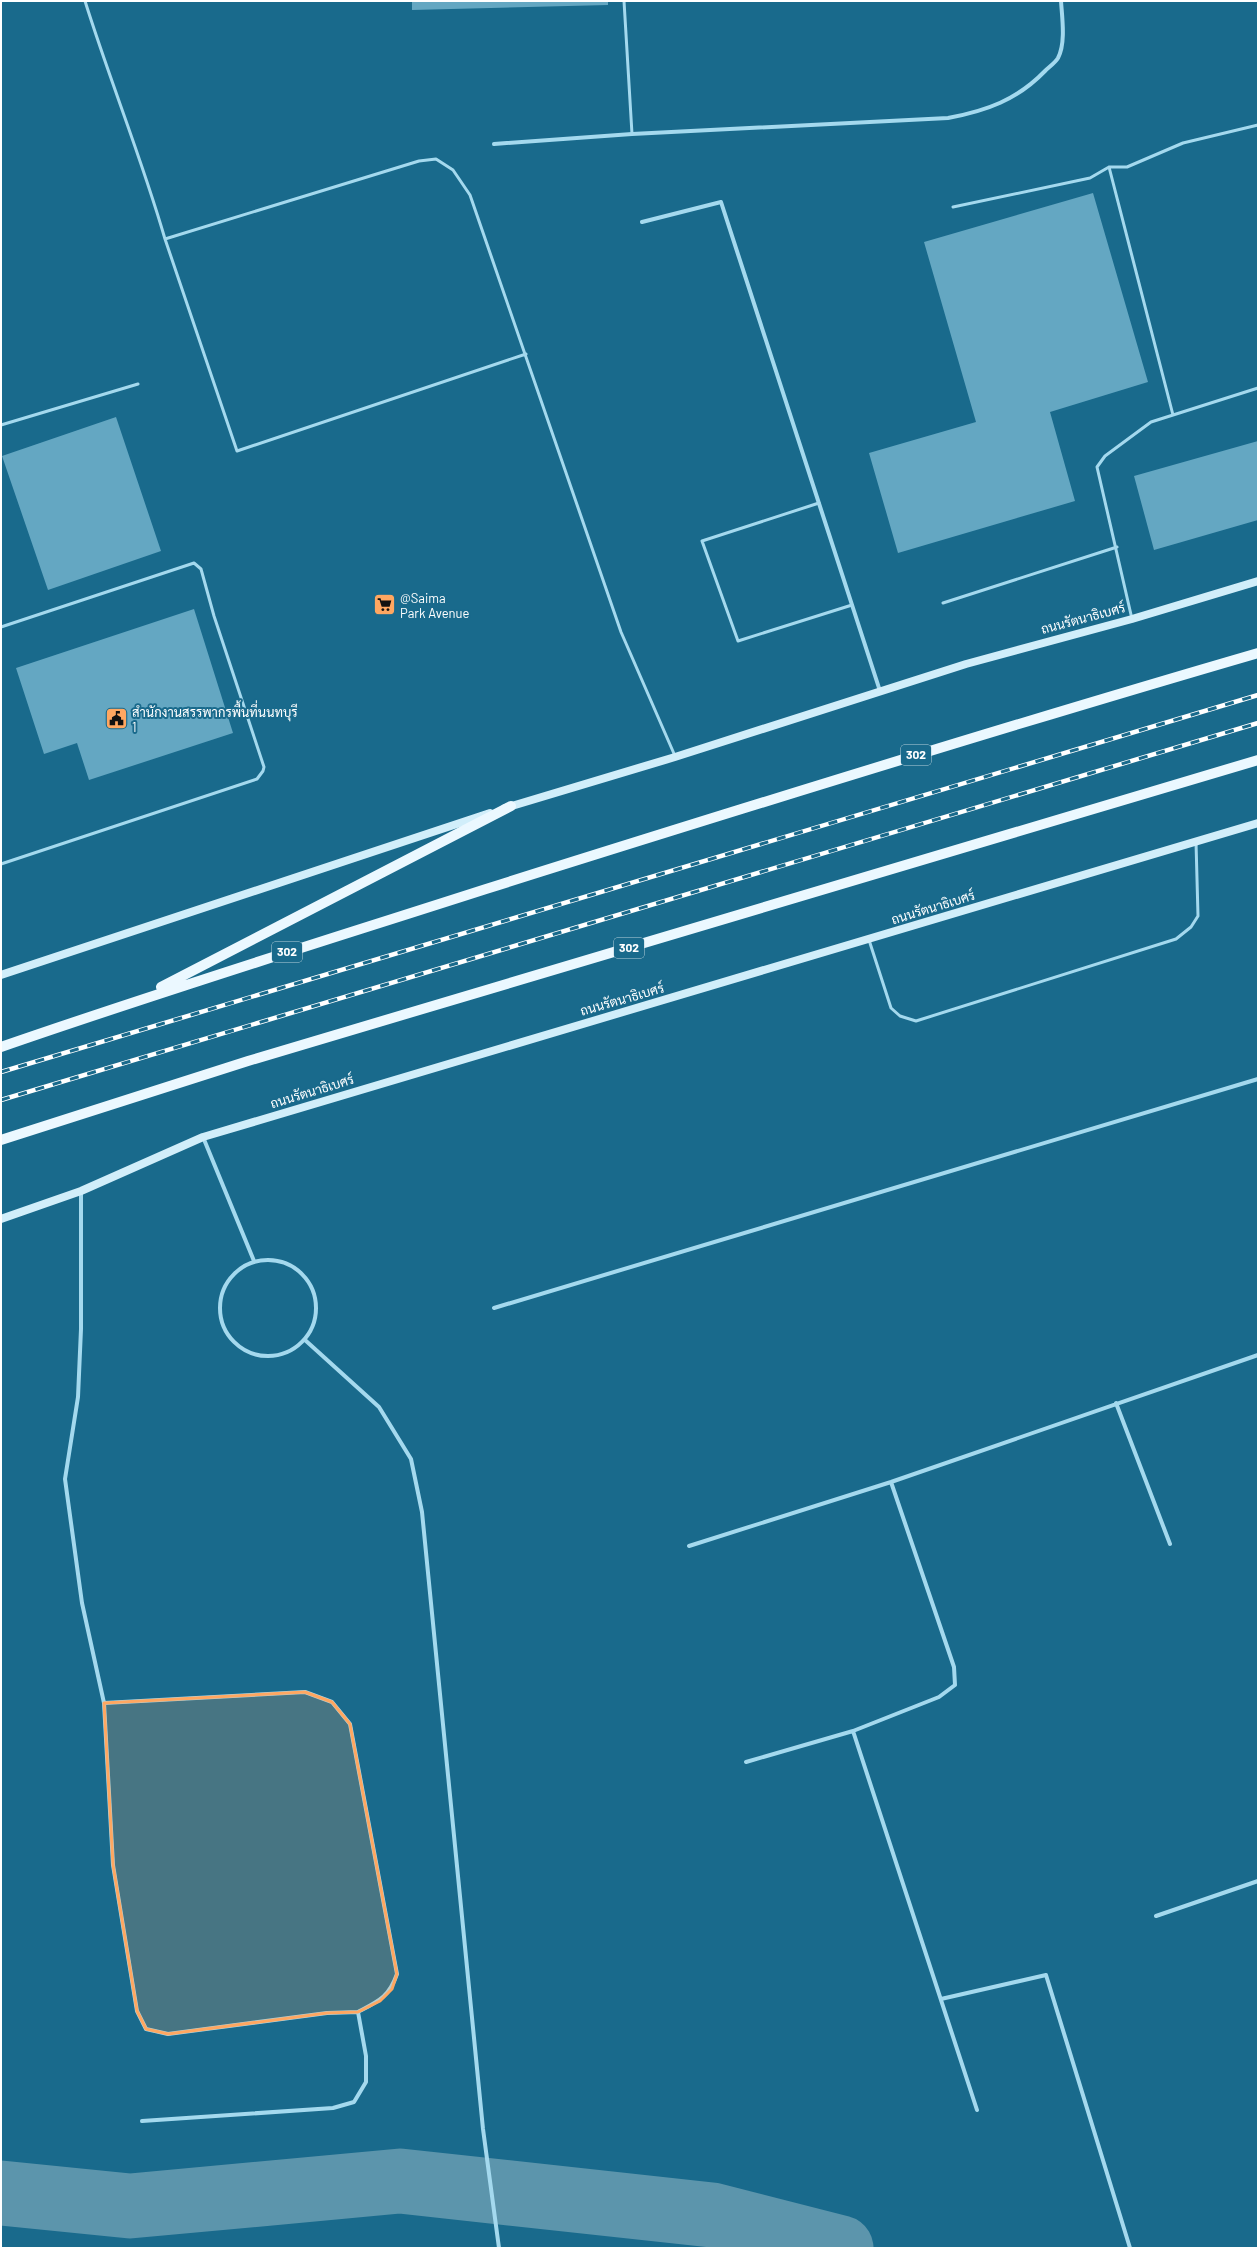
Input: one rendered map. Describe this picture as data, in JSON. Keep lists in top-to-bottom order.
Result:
{
  "streets": {
    "main road": ["ถนนรัตนาธิเบศร์", "302"]
  },
  "places": {
    "supermarket": ["@Saima Park Avenue"],
    "public building": ["สำนักงานสรรพากรพื้นที่นนทบุรี 1"]
  }
}
